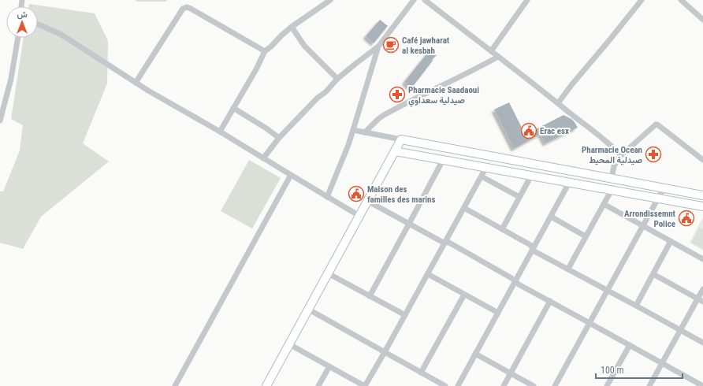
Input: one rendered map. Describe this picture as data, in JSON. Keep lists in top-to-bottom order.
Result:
{
  "places": {
    "cafe": ["Café jawharat al kesbah"],
    "pharmacy": ["Pharmacie Saadaoui صيدلية سعداوي", "Pharmacie Ocean صيدلية المحيط"],
    "public building": ["Erac esx", "Maison des familles des marins", "Arrondissemnt Police"]
  },
  "scale_bar": "100 m",
  "north": "top"
}
